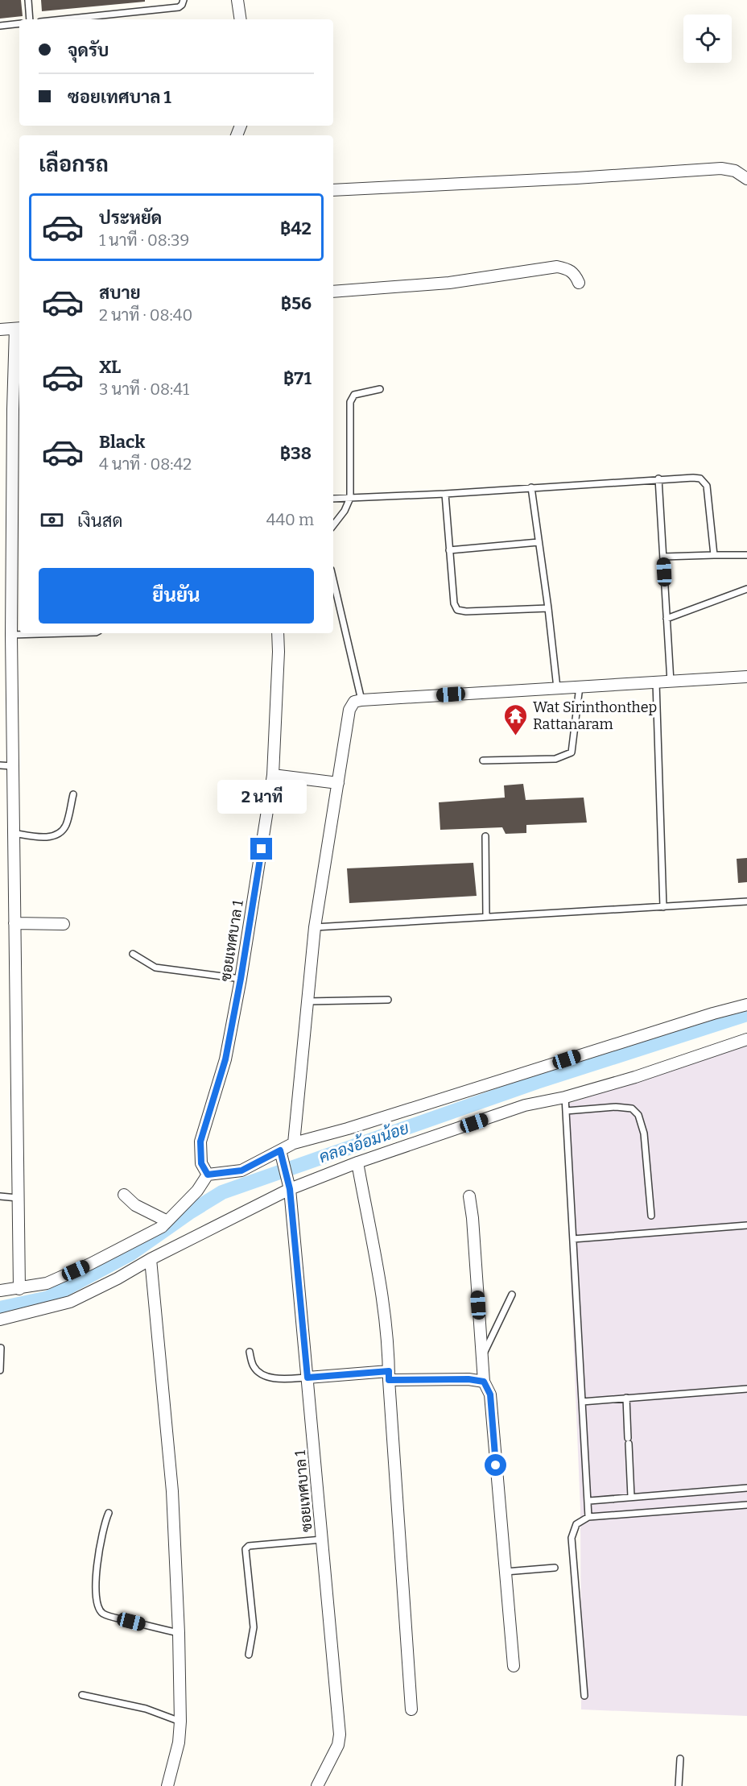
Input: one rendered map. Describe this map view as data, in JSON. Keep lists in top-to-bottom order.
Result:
{
  "streets": {
    "street": ["ซอยเทศบาล 1"]
  },
  "water": ["คลองอ้อมน้อย"],
  "places": {
    "temple": ["Wat Sirinthonthep Rattanaram"]
  },
  "page": {
    "banner": ["จุดรับ", "ซอยเทศบาล 1"],
    "heading": "เลือกรถ",
    "list": [
      {
        "name": "ประหยัด",
        "note": "1 นาที · 08:39",
        "value": "฿42"
      },
      {
        "name": "สบาย",
        "note": "2 นาที · 08:40",
        "value": "฿56"
      },
      {
        "name": "XL",
        "note": "3 นาที · 08:41",
        "value": "฿71"
      },
      {
        "name": "Black",
        "note": "4 นาที · 08:42",
        "value": "฿38"
      }
    ],
    "pay": ["เงินสด", "440 m"],
    "buttons": "ยืนยัน",
    "bubble": "2 นาที"
  }
}
